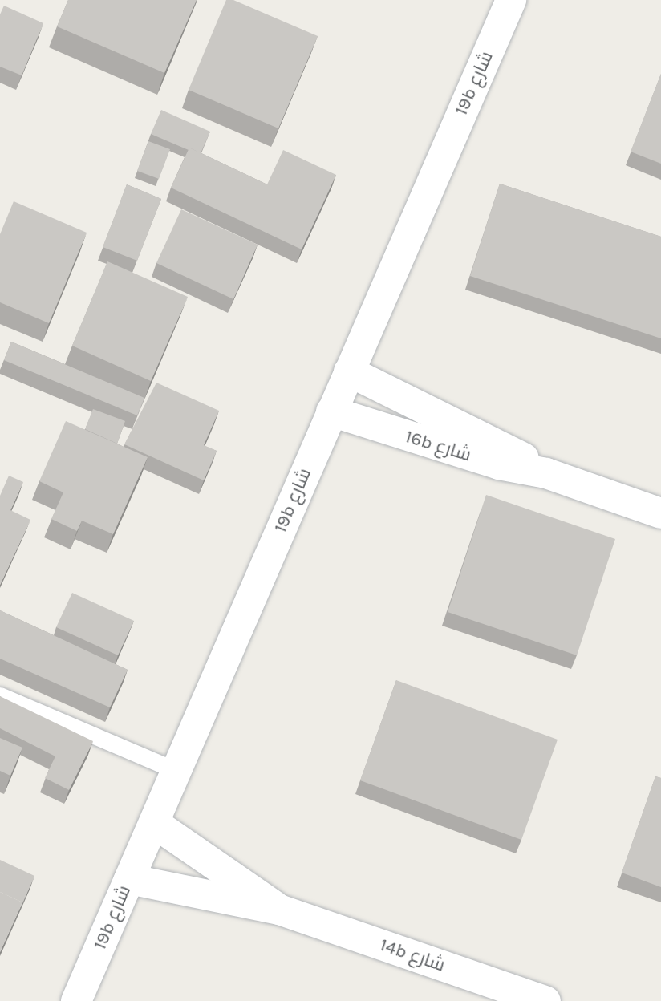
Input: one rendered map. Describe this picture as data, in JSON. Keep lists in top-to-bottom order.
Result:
{
  "streets": {
    "street": ["19b شارع", "16b شارع", "14b شارع"]
  },
  "crossings": [
    ["19b شارع", "16b شارع"],
    ["19b شارع", "14b شارع"]
  ]
}
